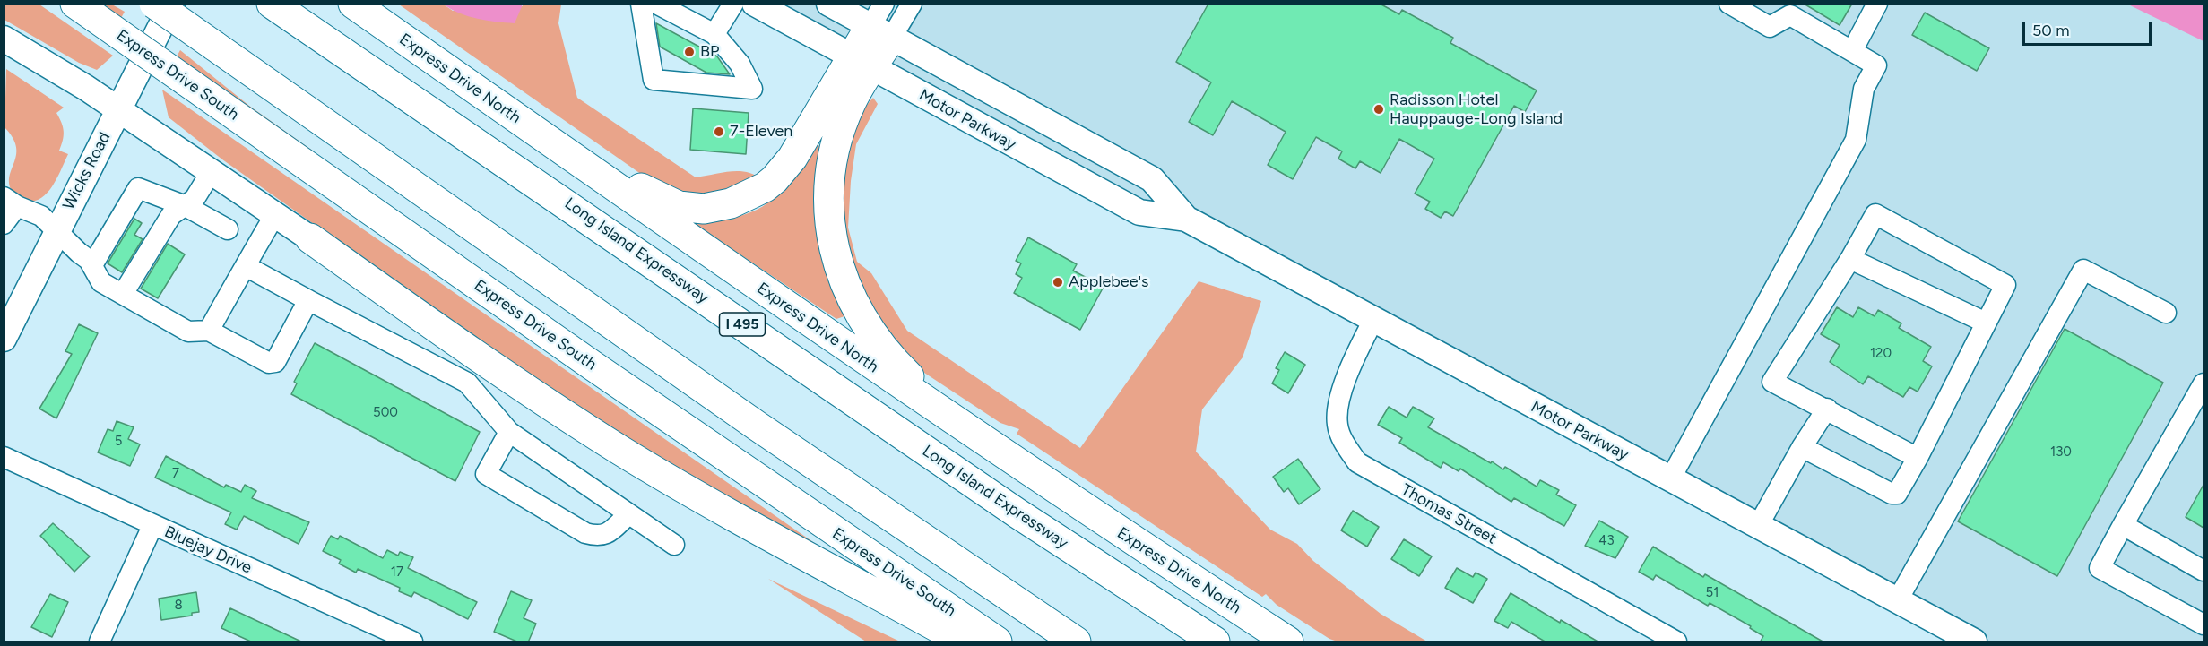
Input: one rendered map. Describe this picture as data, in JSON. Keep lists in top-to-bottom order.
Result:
{
  "streets": {
    "highway": [
      "Express Drive South",
      "Express Drive North",
      "Long Island Expressway",
      "I 495"
    ],
    "main road": ["Motor Parkway", "Wicks Road"],
    "street": ["Thomas Street", "Bluejay Drive"]
  },
  "crossings": [
    ["Motor Parkway", "Thomas Street"]
  ],
  "places": [
    "BP",
    "Radisson Hotel Hauppauge-Long Island",
    "7-Eleven",
    "Applebee's"
  ],
  "house_numbers": [
    "120",
    "500",
    "5",
    "130",
    "7",
    "43",
    "17",
    "51",
    "8"
  ],
  "scale_bar": "50 m"
}
